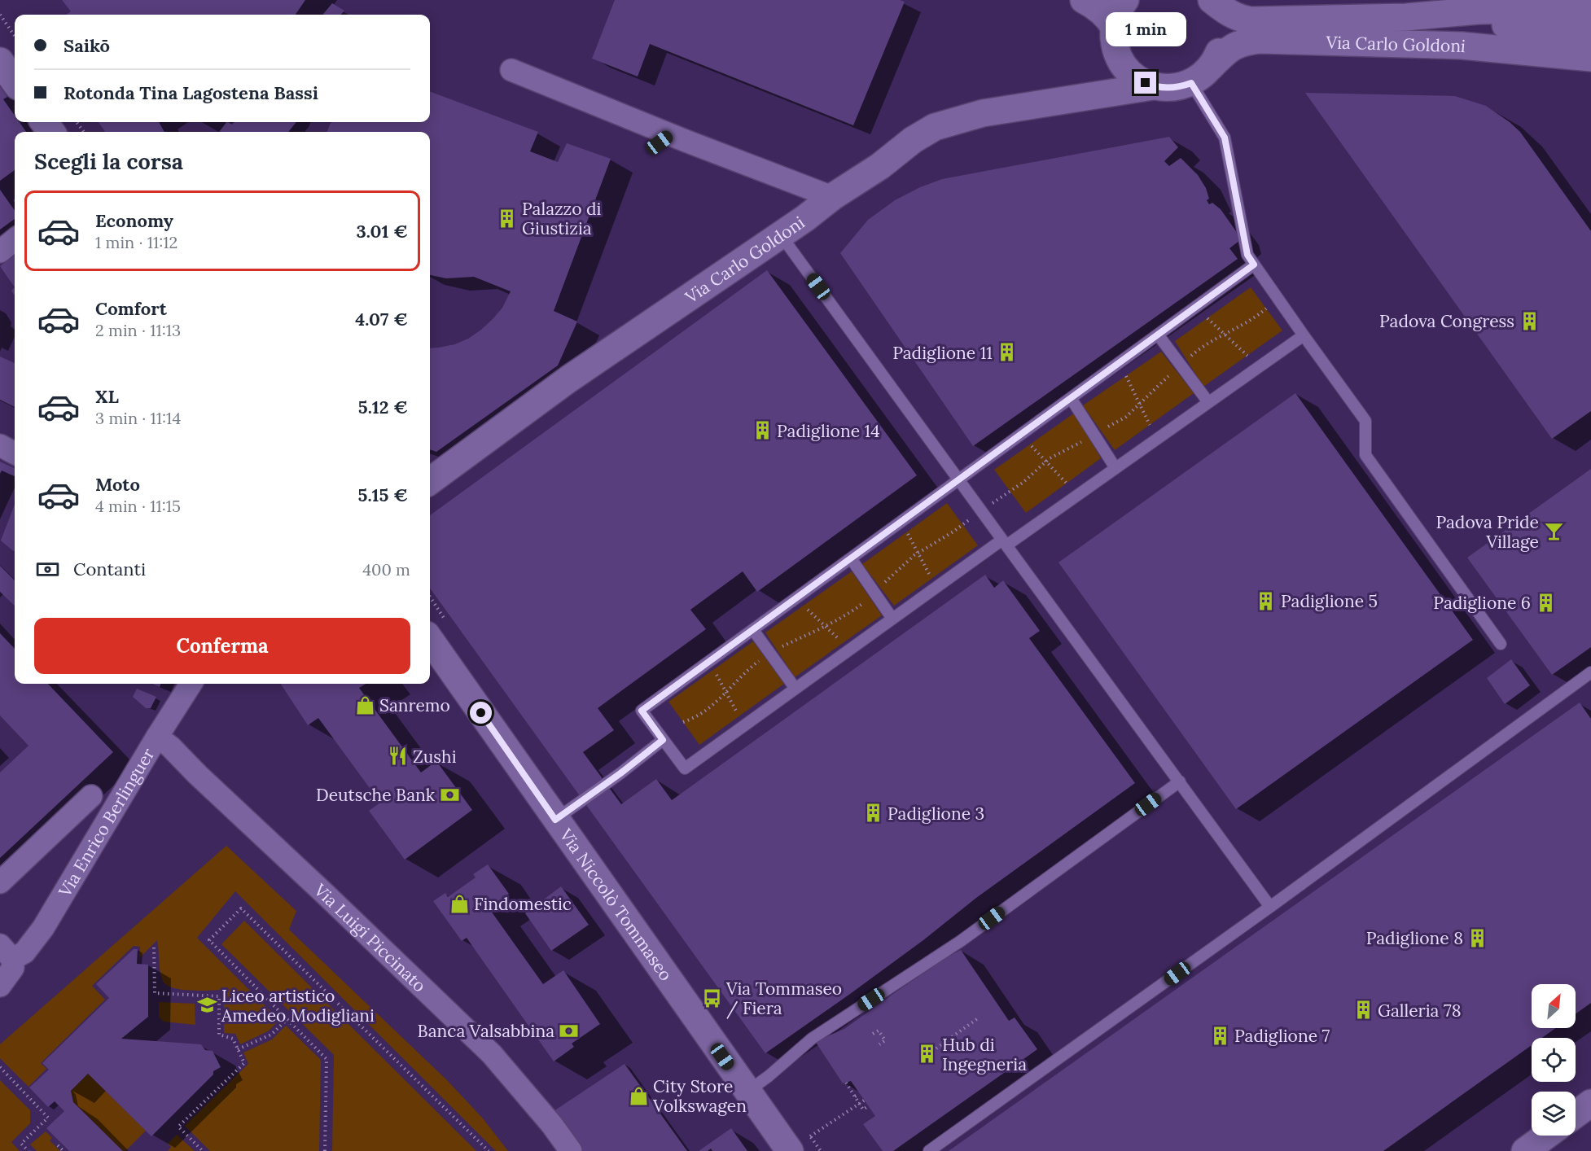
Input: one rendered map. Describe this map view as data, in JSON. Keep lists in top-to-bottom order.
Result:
{
  "streets": {
    "street": [
      "Via Carlo Goldoni",
      "Via Enrico Berlinguer",
      "Via Niccolò Tommaseo",
      "Via Luigi Piccinato"
    ]
  },
  "crossings": [
    ["Via Enrico Berlinguer", "Via Luigi Piccinato"]
  ],
  "places": {
    "building": [
      "Palazzo di Giustizia",
      "Padova Congress",
      "Padiglione 11",
      "Padiglione 14",
      "Padiglione 5",
      "Padiglione 6",
      "Padiglione 3",
      "Padiglione 8",
      "Galleria 78",
      "Padiglione 7",
      "Hub di Ingegneria"
    ],
    "bar": ["Padova Pride Village"],
    "shop": ["Sanremo", "Findomestic", "City Store Volkswagen"],
    "restaurant": ["Zushi"],
    "bank": ["Deutsche Bank", "Banca Valsabbina"],
    "bus stop": ["Via Tommaseo / Fiera"],
    "school or university": ["Liceo artistico Amedeo Modigliani"]
  },
  "north": "top right",
  "page": {
    "bubble": "1 min",
    "banner": ["Saikō", "Rotonda Tina Lagostena Bassi"],
    "heading": "Scegli la corsa",
    "list": [
      {
        "name": "Economy",
        "note": "1 min · 11:12",
        "value": "3.01 €"
      },
      {
        "name": "Comfort",
        "note": "2 min · 11:13",
        "value": "4.07 €"
      },
      {
        "name": "XL",
        "note": "3 min · 11:14",
        "value": "5.12 €"
      },
      {
        "name": "Moto",
        "note": "4 min · 11:15",
        "value": "5.15 €"
      }
    ],
    "pay": ["Contanti", "400 m"],
    "buttons": "Conferma"
  }
}
